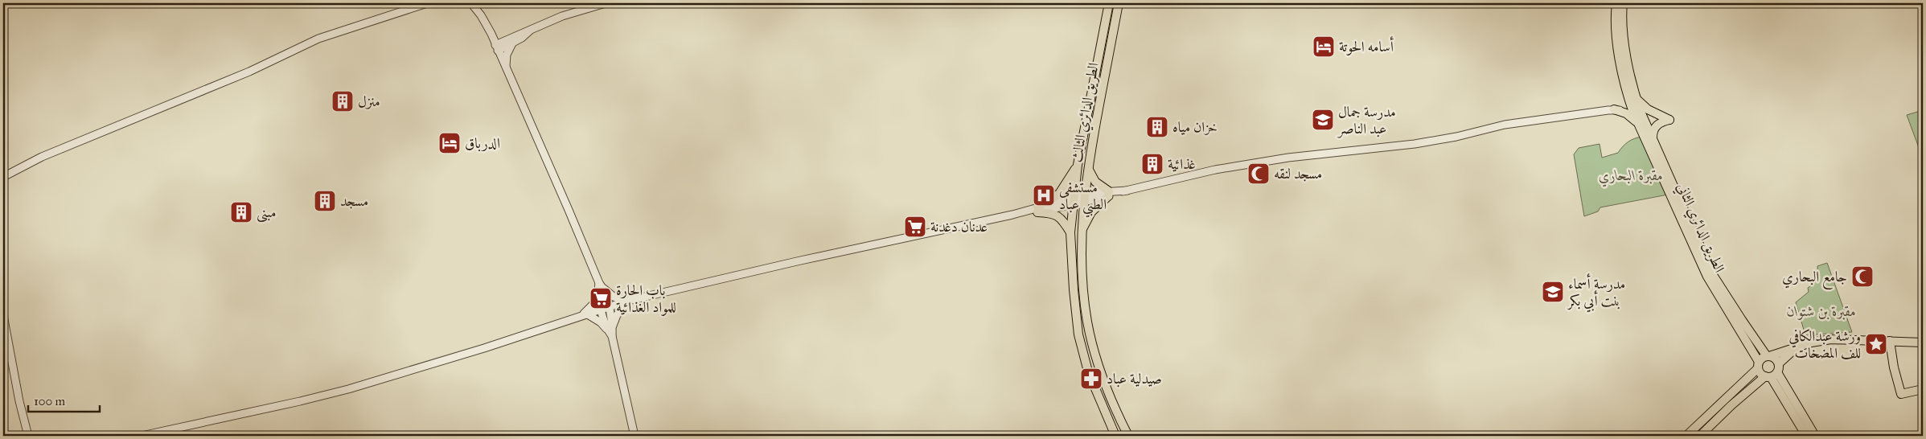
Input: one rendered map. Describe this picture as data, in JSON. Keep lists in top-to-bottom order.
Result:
{
  "streets": {
    "main road": ["الطريق الدائري الثالث", "الطريق الدائري الثاني"]
  },
  "parks": ["مقبرة البحاري", "مقبرة بن شتوان"],
  "places": {
    "hotel": ["أسامه الحوتة", "الدرباق"],
    "building": [
      "منزل",
      "خزان مياه",
      "غذائية",
      "مسجد",
      "مبنى"
    ],
    "school or university": ["مدرسة جمال عبد الناصر", "مدرسة أسماء بنت أبي بكر"],
    "mosque": ["مسجد لنقه", "جامع البحاري"],
    "hospital": ["مستشفى الطبي عباد"],
    "supermarket": ["عدنان دغدنة", "باب الحارة للمواد الغذائية"],
    "place": ["ورشة عبدالكافي للف المضخات"],
    "pharmacy": ["صيدلية عباد"]
  },
  "scale_bar": "100 m"
}
